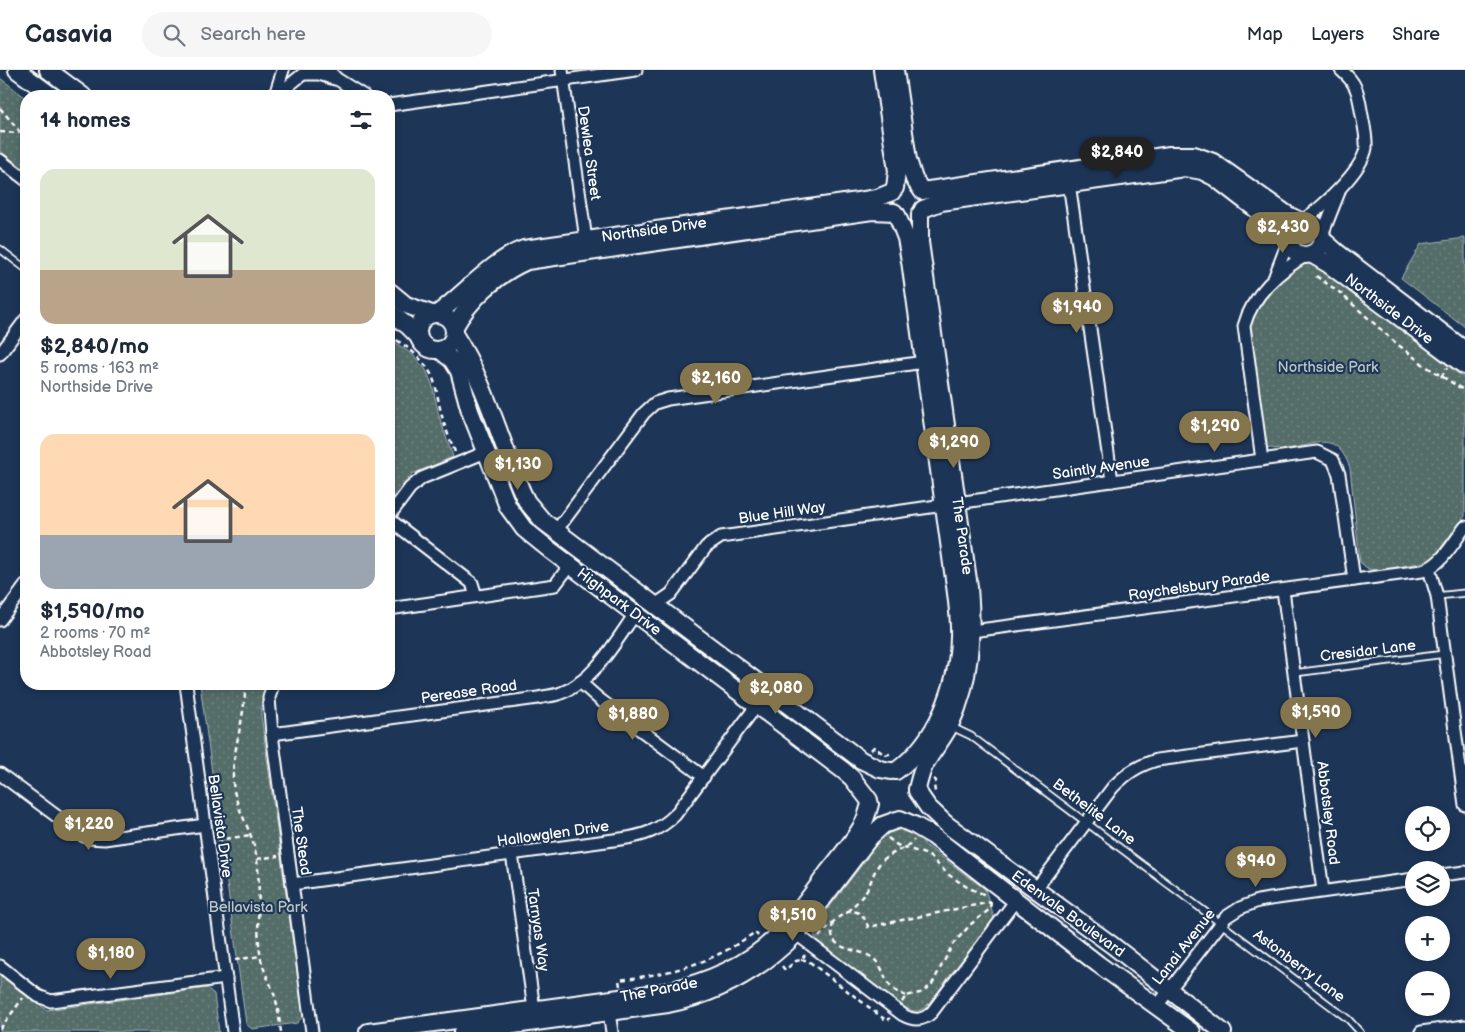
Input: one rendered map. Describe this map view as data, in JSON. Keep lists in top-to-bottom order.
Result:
{
  "streets": {
    "street": [
      "Dewlea Street",
      "Northside Drive",
      "Saintly Avenue",
      "Blue Hill Way",
      "The Parade",
      "Raychelsbury Parade",
      "Highpark Drive",
      "Perease Road",
      "Abbotsley Road",
      "Bellavista Drive",
      "Hallowglen Drive",
      "The Stead",
      "Edenvale Boulevard",
      "Tarnyas Way",
      "Lanai Avenue"
    ],
    "lane": ["Cresidar Lane", "Bethelite Lane", "Astonberry Lane"]
  },
  "crossings": [
    ["Dewlea Street", "Northside Drive"],
    ["Northside Drive", "The Parade"],
    ["Northside Drive", "Highpark Drive"],
    ["Saintly Avenue", "Blue Hill Way"],
    ["Saintly Avenue", "The Parade"],
    ["Saintly Avenue", "Raychelsbury Parade"],
    ["Blue Hill Way", "The Parade"],
    ["Blue Hill Way", "Highpark Drive"],
    ["The Parade", "Raychelsbury Parade"],
    ["The Parade", "Highpark Drive"],
    ["The Parade", "Bethelite Lane"],
    ["The Parade", "Edenvale Boulevard"],
    ["The Parade", "Tarnyas Way"],
    ["Raychelsbury Parade", "Abbotsley Road"],
    ["Highpark Drive", "Perease Road"],
    ["Highpark Drive", "Hallowglen Drive"],
    ["Highpark Drive", "Edenvale Boulevard"],
    ["Cresidar Lane", "Abbotsley Road"],
    ["Perease Road", "The Stead"],
    ["Bethelite Lane", "Lanai Avenue"],
    ["Bethelite Lane", "Astonberry Lane"],
    ["Abbotsley Road", "Lanai Avenue"],
    ["Hallowglen Drive", "The Stead"],
    ["Hallowglen Drive", "Tarnyas Way"],
    ["Edenvale Boulevard", "Lanai Avenue"],
    ["Lanai Avenue", "Astonberry Lane"]
  ],
  "parks": ["Northside Park", "Bellavista Park"],
  "page": {
    "header": "Casavia",
    "search": "Search here",
    "nav": ["Map", "Layers", "Share"],
    "heading": "14 homes",
    "price": [
      "$2,840",
      "$2,430",
      "$1,940",
      "$2,160",
      "$1,290",
      "$1,290",
      "$1,130",
      "$2,080",
      "$1,590",
      "$1,880",
      "$1,220",
      "$940",
      "$1,510",
      "$1,180"
    ],
    "list": [
      {
        "name": "$2,840/mo",
        "note": "5 rooms · 163 m² · Northside Drive"
      },
      {
        "name": "$1,590/mo",
        "note": "2 rooms · 70 m² · Abbotsley Road"
      }
    ],
    "map_buttons": ["+", "−"]
  }
}
